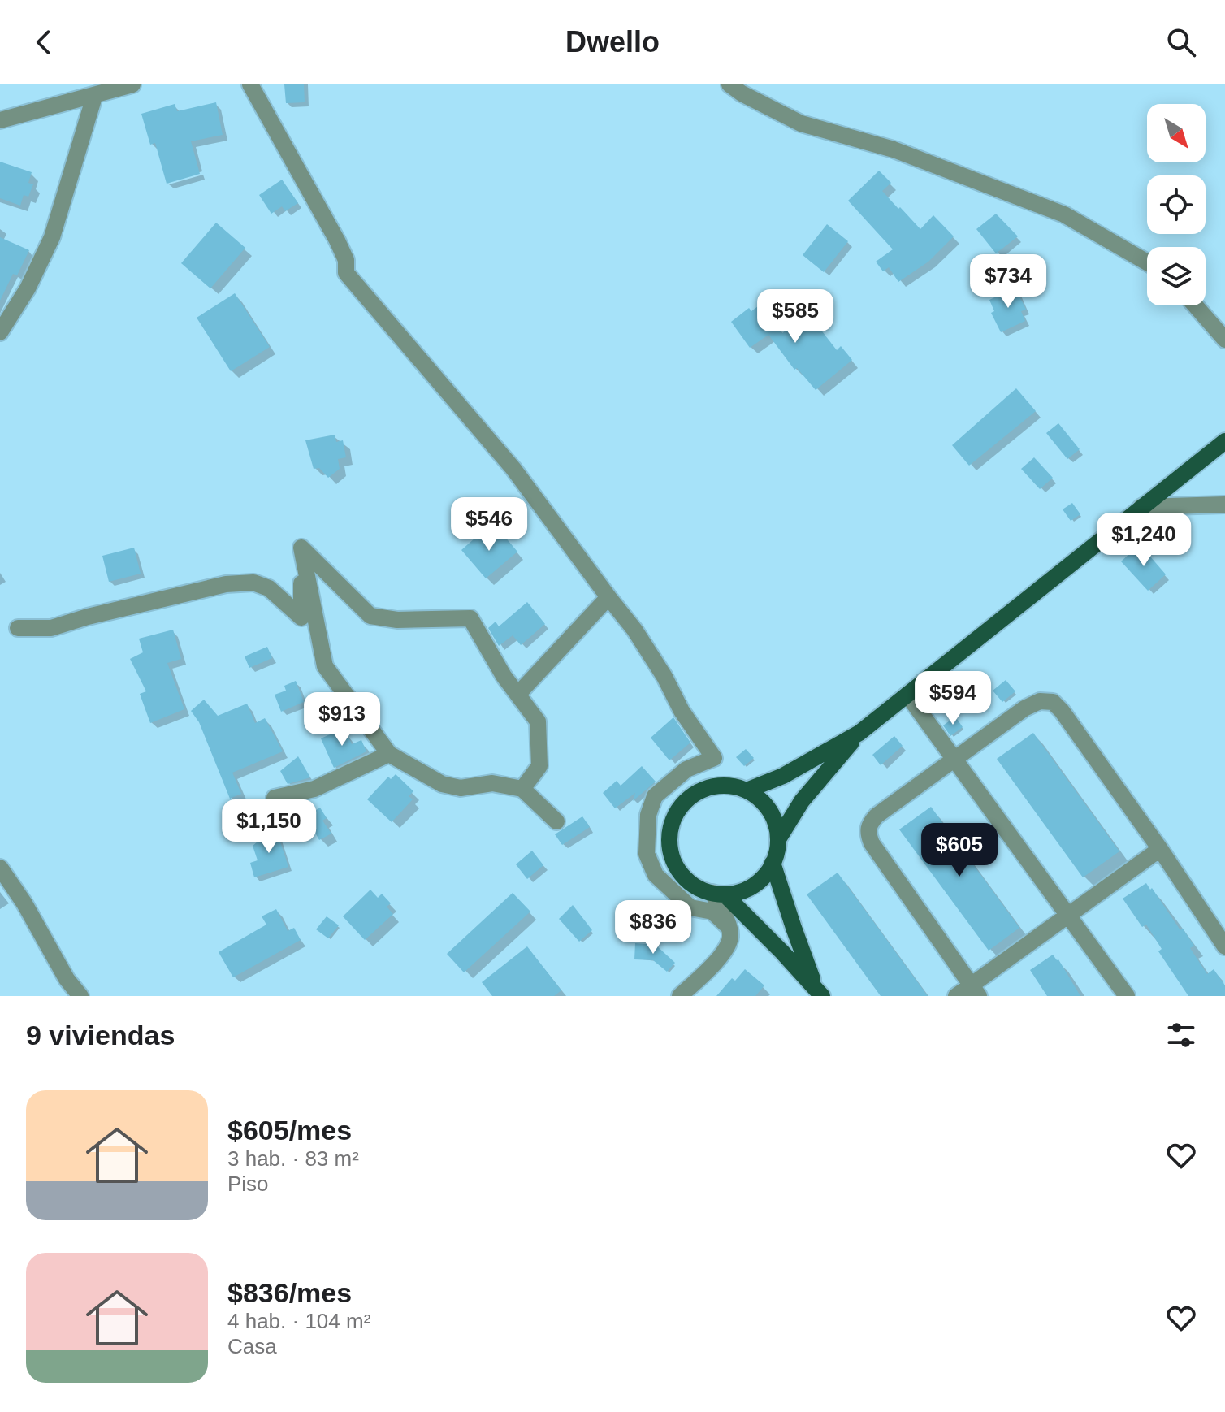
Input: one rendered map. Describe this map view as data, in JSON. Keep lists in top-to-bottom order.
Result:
{
  "north": "bottom right",
  "page": {
    "header": "Dwello",
    "price": [
      "$734",
      "$585",
      "$546",
      "$1,240",
      "$594",
      "$913",
      "$1,150",
      "$605",
      "$836"
    ],
    "heading": "9 viviendas",
    "list": [
      {
        "name": "$605/mes",
        "note": "3 hab. · 83 m² · Piso"
      },
      {
        "name": "$836/mes",
        "note": "4 hab. · 104 m² · Casa"
      }
    ]
  }
}
